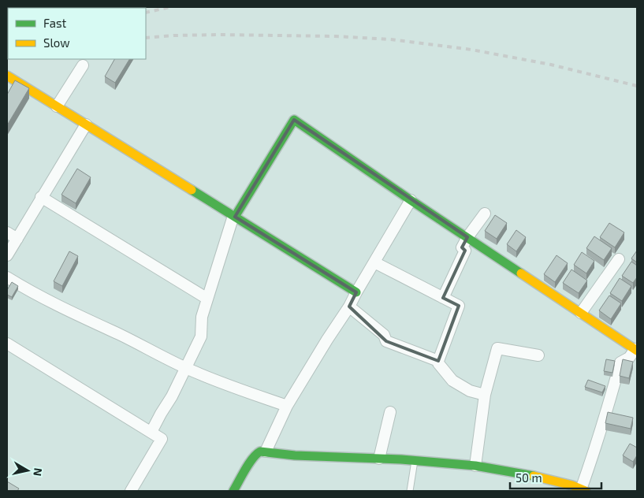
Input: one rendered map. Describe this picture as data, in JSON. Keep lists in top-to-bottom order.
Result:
{
  "legend": ["Fast", "Slow"],
  "scale_bar": "50 m",
  "north": "right"
}
